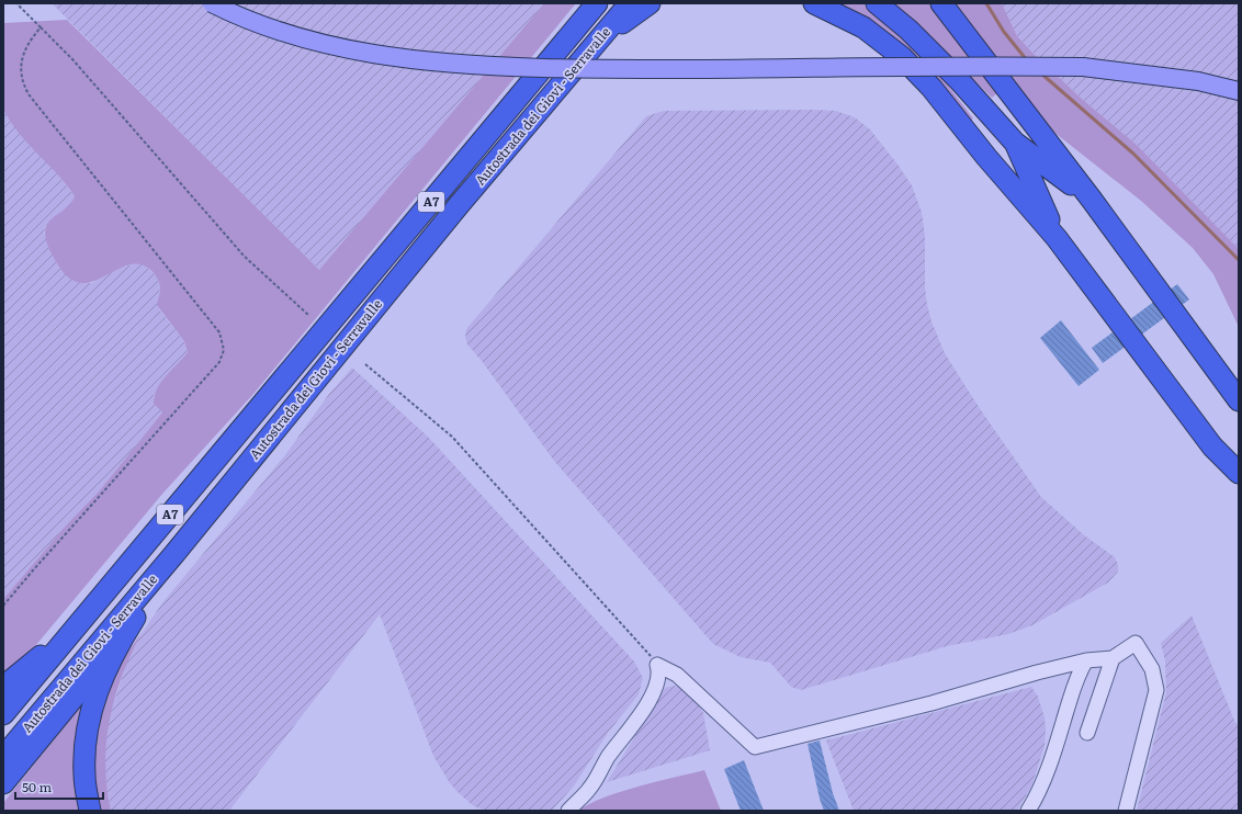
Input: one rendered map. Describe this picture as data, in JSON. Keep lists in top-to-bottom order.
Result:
{
  "streets": {
    "highway": ["Autostrada dei Giovi - Serravalle", "A7"]
  },
  "scale_bar": "50 m"
}
